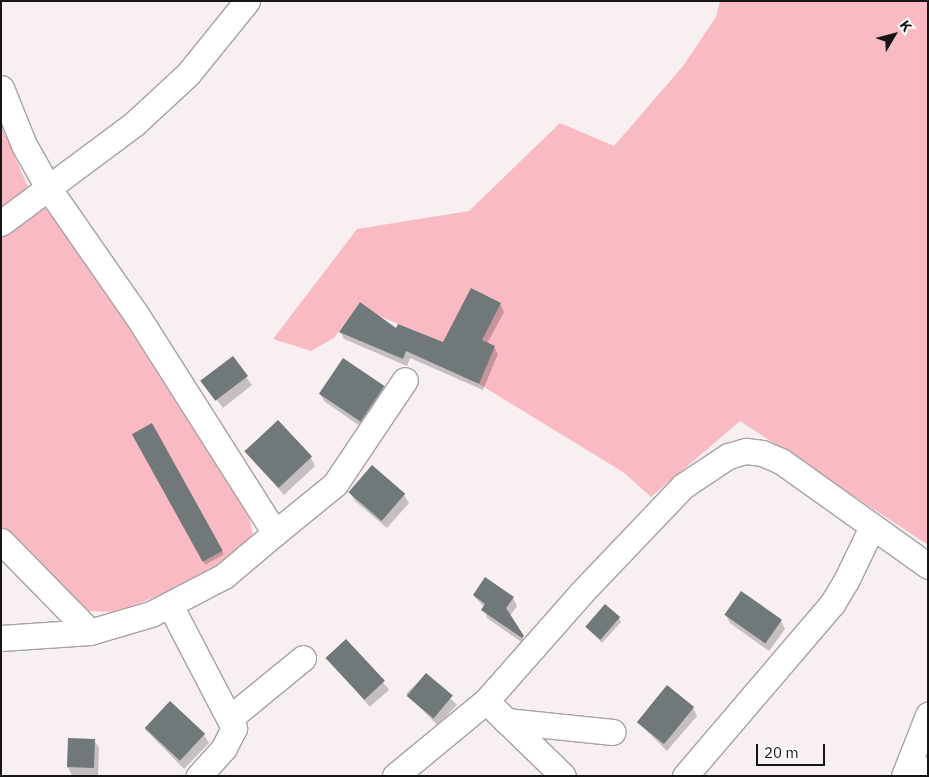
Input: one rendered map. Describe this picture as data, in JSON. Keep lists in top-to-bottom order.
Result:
{
  "scale_bar": "20 m",
  "north": "top right"
}
